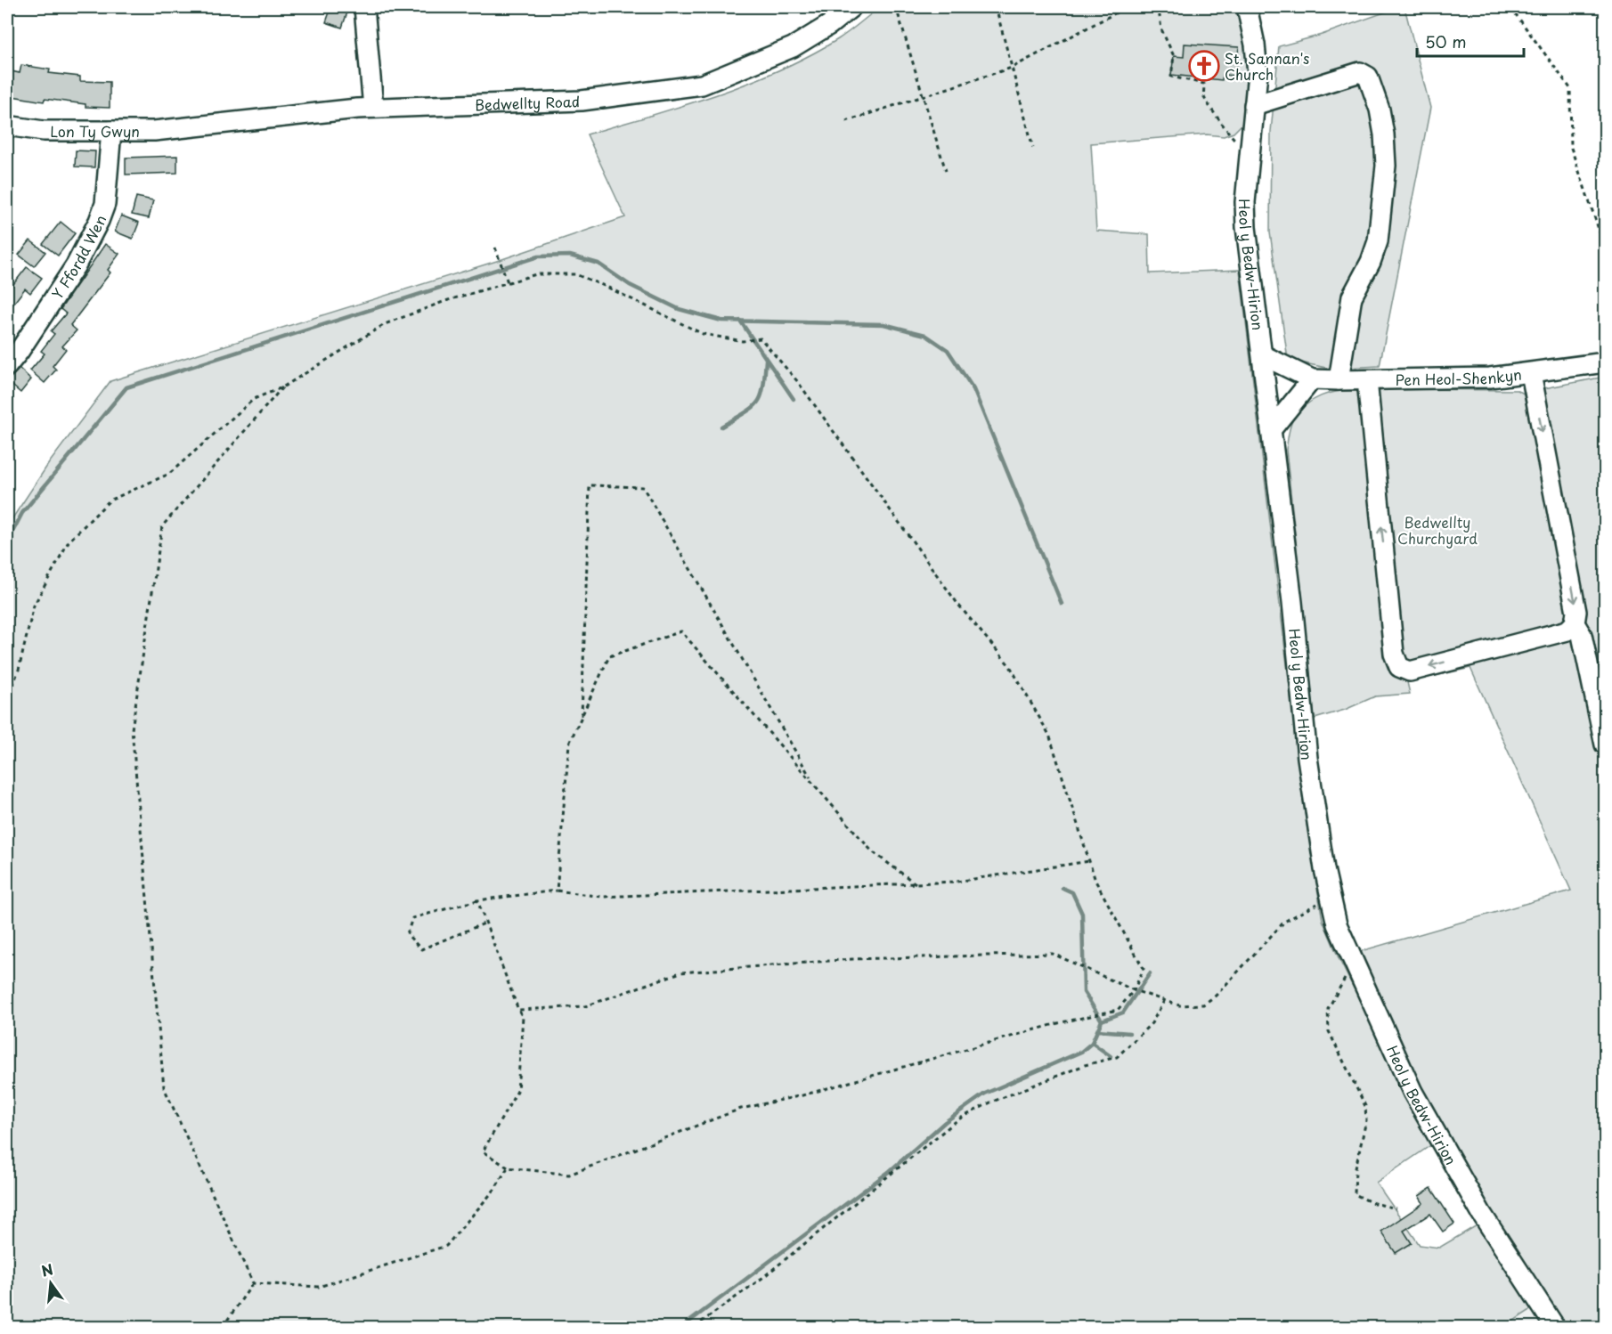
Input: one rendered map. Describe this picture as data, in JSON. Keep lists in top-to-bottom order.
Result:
{
  "streets": {
    "street": [
      "Bedwellty Road",
      "Lon Ty Gwyn",
      "Y Ffordd Wen",
      "Heol y Bedw-Hirion",
      "Pen Heol-Shenkyn"
    ]
  },
  "crossings": [
    ["Bedwellty Road", "Lon Ty Gwyn"],
    ["Lon Ty Gwyn", "Y Ffordd Wen"],
    ["Heol y Bedw-Hirion", "Pen Heol-Shenkyn"]
  ],
  "parks": ["Bedwellty Churchyard"],
  "places": {
    "church": ["St. Sannan's Church"]
  },
  "scale_bar": "50 m",
  "north": "top"
}
